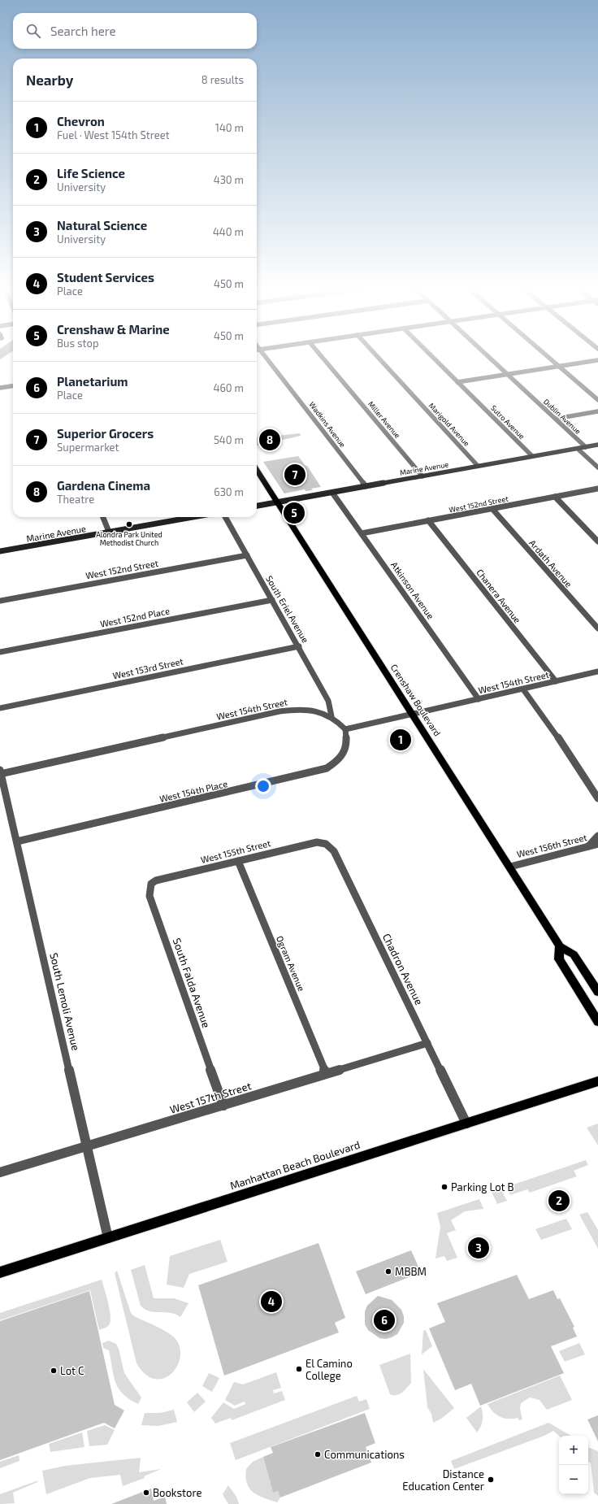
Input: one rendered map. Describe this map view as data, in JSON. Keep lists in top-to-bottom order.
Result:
{
  "streets": {
    "main road": ["Marine Avenue", "Crenshaw Boulevard", "Manhattan Beach Boulevard"],
    "street": [
      "Dublin Avenue",
      "Miller Avenue",
      "Sutro Avenue",
      "Wadkins Avenue",
      "Marigold Avenue",
      "West 152nd Street",
      "Ardath Avenue",
      "Atkinson Avenue",
      "Chanera Avenue",
      "South Eriel Avenue",
      "West 152nd Place",
      "West 153rd Street",
      "West 154th Street",
      "West 154th Place",
      "West 156th Street",
      "West 155th Street",
      "Ogram Avenue",
      "Chadron Avenue",
      "South Falda Avenue",
      "South Lemoli Avenue",
      "West 157th Street"
    ]
  },
  "crossings": [
    ["Dublin Avenue", "Marine Avenue"],
    ["Miller Avenue", "Marine Avenue"],
    ["Sutro Avenue", "Marine Avenue"],
    ["Wadkins Avenue", "Marine Avenue"],
    ["Marigold Avenue", "Marine Avenue"],
    ["Marine Avenue", "Atkinson Avenue"],
    ["Marine Avenue", "Crenshaw Boulevard"],
    ["West 152nd Street", "Ardath Avenue"],
    ["West 152nd Street", "Atkinson Avenue"],
    ["West 152nd Street", "Chanera Avenue"],
    ["West 152nd Street", "South Eriel Avenue"],
    ["Atkinson Avenue", "West 154th Street"],
    ["Chanera Avenue", "West 154th Street"],
    ["South Eriel Avenue", "West 152nd Place"],
    ["South Eriel Avenue", "West 153rd Street"],
    ["South Eriel Avenue", "West 154th Street"],
    ["West 154th Street", "Crenshaw Boulevard"],
    ["West 154th Street", "West 154th Place"],
    ["West 154th Street", "South Lemoli Avenue"],
    ["Crenshaw Boulevard", "West 156th Street"],
    ["West 154th Place", "South Lemoli Avenue"],
    ["West 155th Street", "Ogram Avenue"],
    ["West 155th Street", "Chadron Avenue"],
    ["West 155th Street", "South Falda Avenue"],
    ["Ogram Avenue", "West 157th Street"],
    ["Chadron Avenue", "West 157th Street"],
    ["Chadron Avenue", "Manhattan Beach Boulevard"],
    ["South Falda Avenue", "West 157th Street"],
    ["South Lemoli Avenue", "West 157th Street"],
    ["South Lemoli Avenue", "Manhattan Beach Boulevard"]
  ],
  "places": [
    "Alondra Park United Methodist Church",
    "Parking Lot B",
    "MBBM",
    "El Camino College",
    "Lot C",
    "Communications",
    "Distance Education Center",
    "Bookstore"
  ],
  "page": {
    "search": "Search here",
    "heading": ["Nearby", "8 results"],
    "list": [
      {
        "mark": "1",
        "name": "Chevron",
        "note": "Fuel · West 154th Street",
        "value": "140 m"
      },
      {
        "mark": "2",
        "name": "Life Science",
        "note": "University",
        "value": "430 m"
      },
      {
        "mark": "3",
        "name": "Natural Science",
        "note": "University",
        "value": "440 m"
      },
      {
        "mark": "4",
        "name": "Student Services",
        "note": "Place",
        "value": "450 m"
      },
      {
        "mark": "5",
        "name": "Crenshaw & Marine",
        "note": "Bus stop",
        "value": "450 m"
      },
      {
        "mark": "6",
        "name": "Planetarium",
        "note": "Place",
        "value": "460 m"
      },
      {
        "mark": "7",
        "name": "Superior Grocers",
        "note": "Supermarket",
        "value": "540 m"
      },
      {
        "mark": "8",
        "name": "Gardena Cinema",
        "note": "Theatre",
        "value": "630 m"
      }
    ],
    "pins": [
      "8",
      "7",
      "5",
      "1",
      "2",
      "3",
      "4",
      "6"
    ],
    "map_buttons": ["+", "−"]
  }
}
